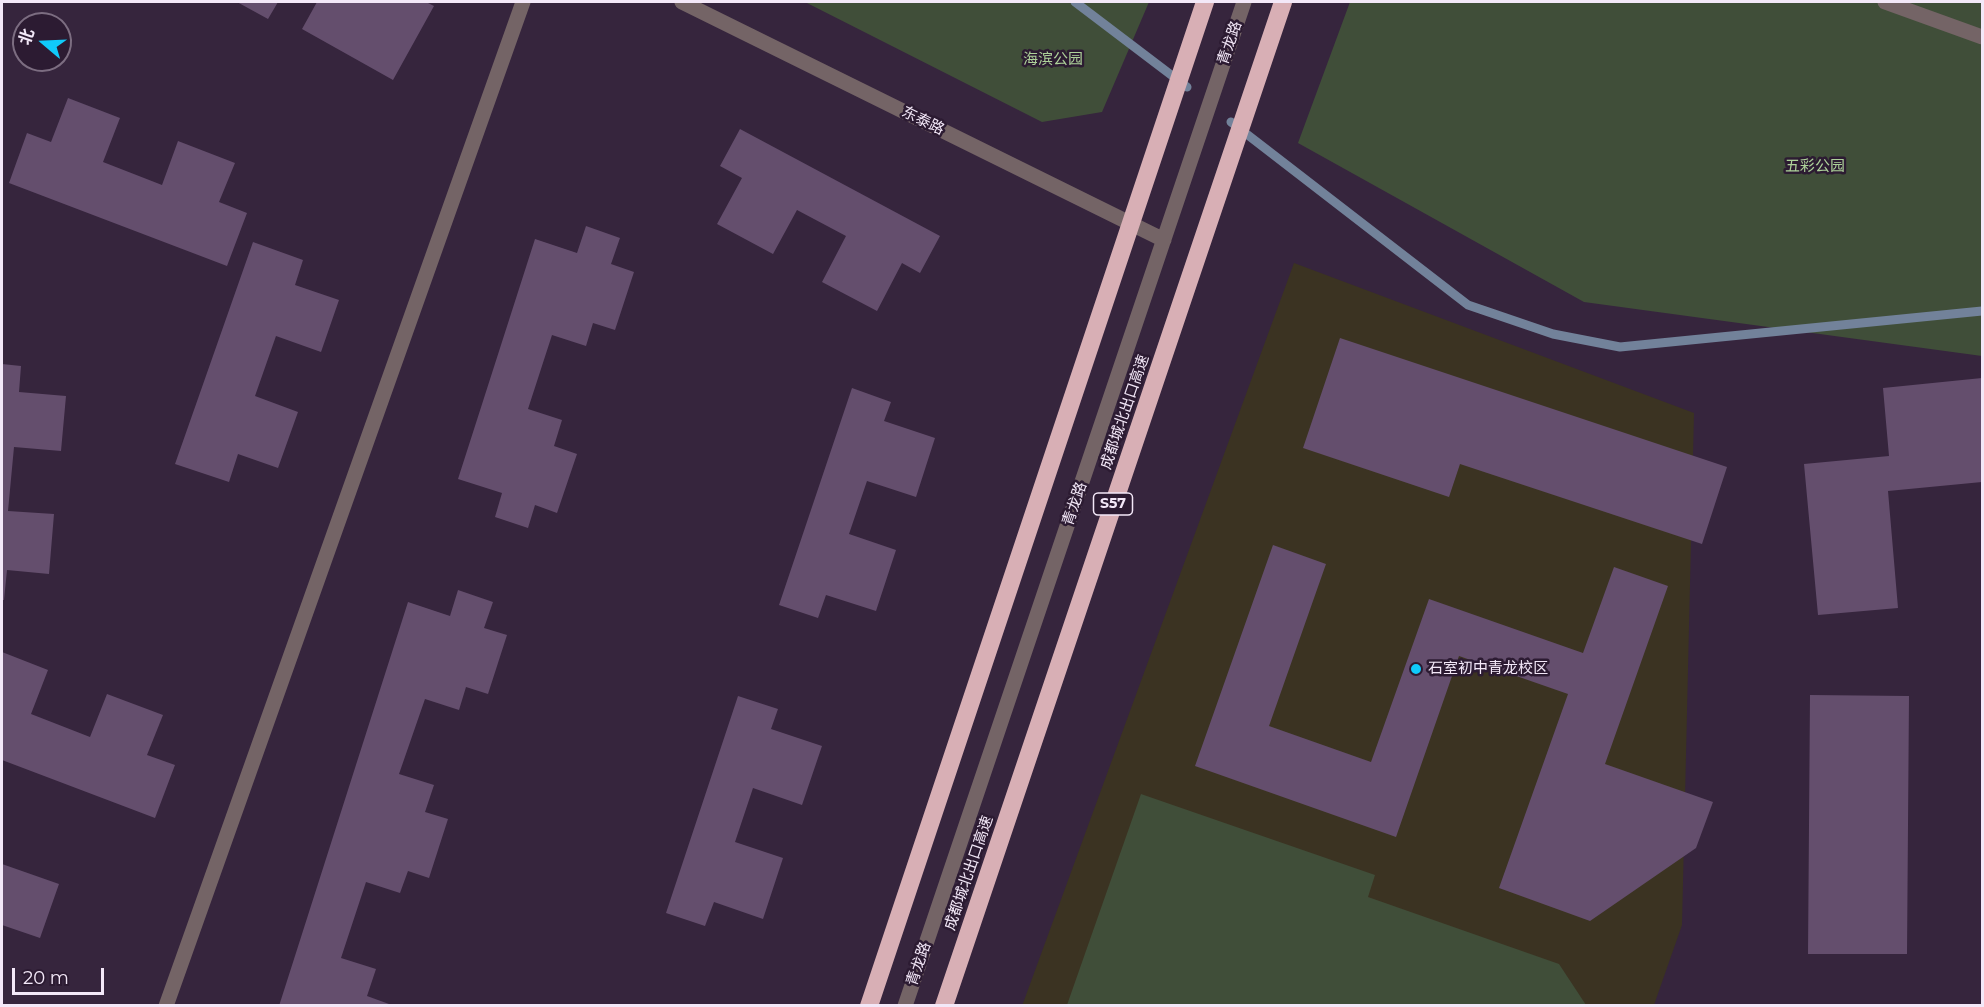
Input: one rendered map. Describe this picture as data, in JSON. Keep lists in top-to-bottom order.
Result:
{
  "streets": {
    "highway": ["成都城北出口高速", "S57"],
    "street": ["青龙路", "东泰路"]
  },
  "crossings": [
    ["青龙路", "东泰路"]
  ],
  "parks": ["海滨公园", "五彩公园"],
  "places": ["石室初中青龙校区"],
  "scale_bar": "20 m",
  "north": "left"
}
